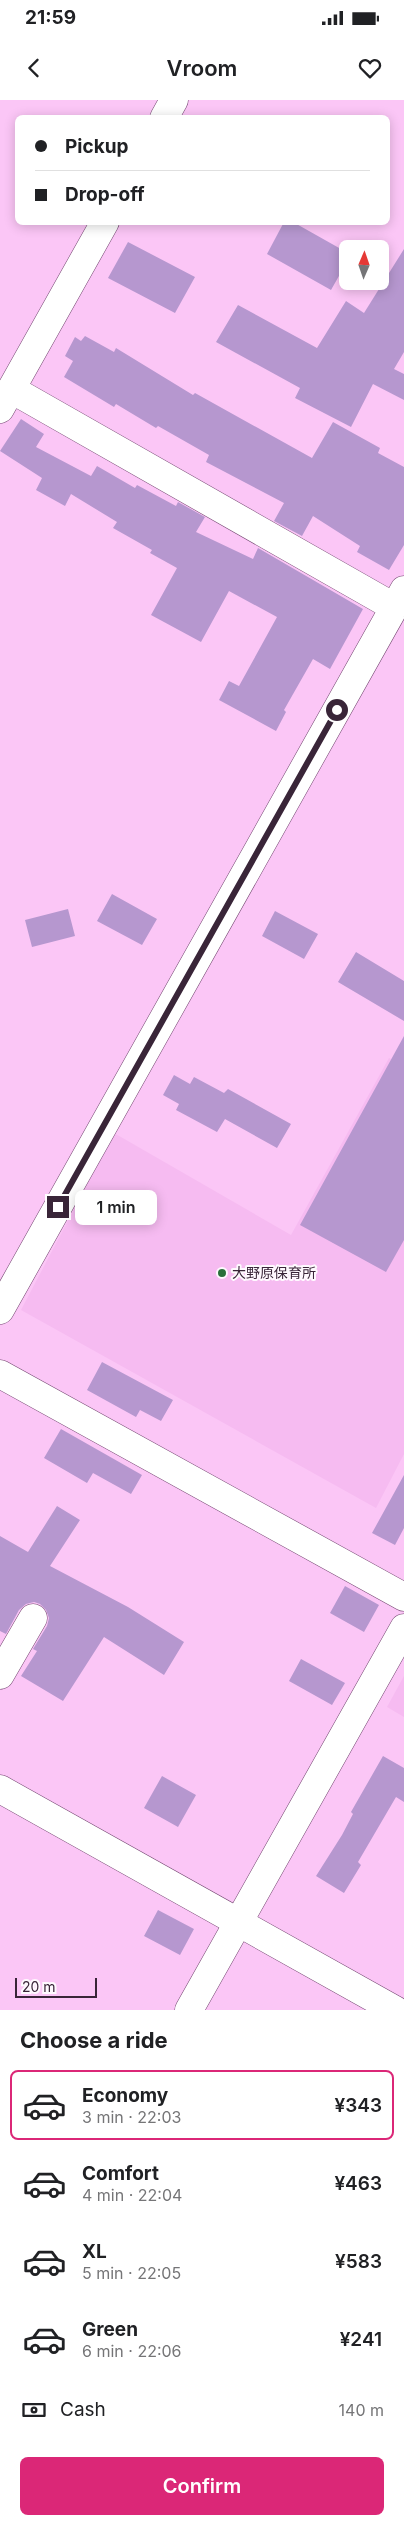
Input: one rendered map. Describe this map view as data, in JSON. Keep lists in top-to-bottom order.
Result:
{
  "places": ["大野原保育所"],
  "scale_bar": "20 m",
  "north": "top",
  "page": {
    "status": "21:59",
    "header": "Vroom",
    "banner": ["Pickup", "Drop-off"],
    "bubble": "1 min",
    "scale": "20 m",
    "heading": "Choose a ride",
    "list": [
      {
        "name": "Economy",
        "note": "3 min · 22:03",
        "value": "¥343"
      },
      {
        "name": "Comfort",
        "note": "4 min · 22:04",
        "value": "¥463"
      },
      {
        "name": "XL",
        "note": "5 min · 22:05",
        "value": "¥583"
      },
      {
        "name": "Green",
        "note": "6 min · 22:06",
        "value": "¥241"
      }
    ],
    "pay": ["Cash", "140 m"],
    "buttons": "Confirm"
  }
}
